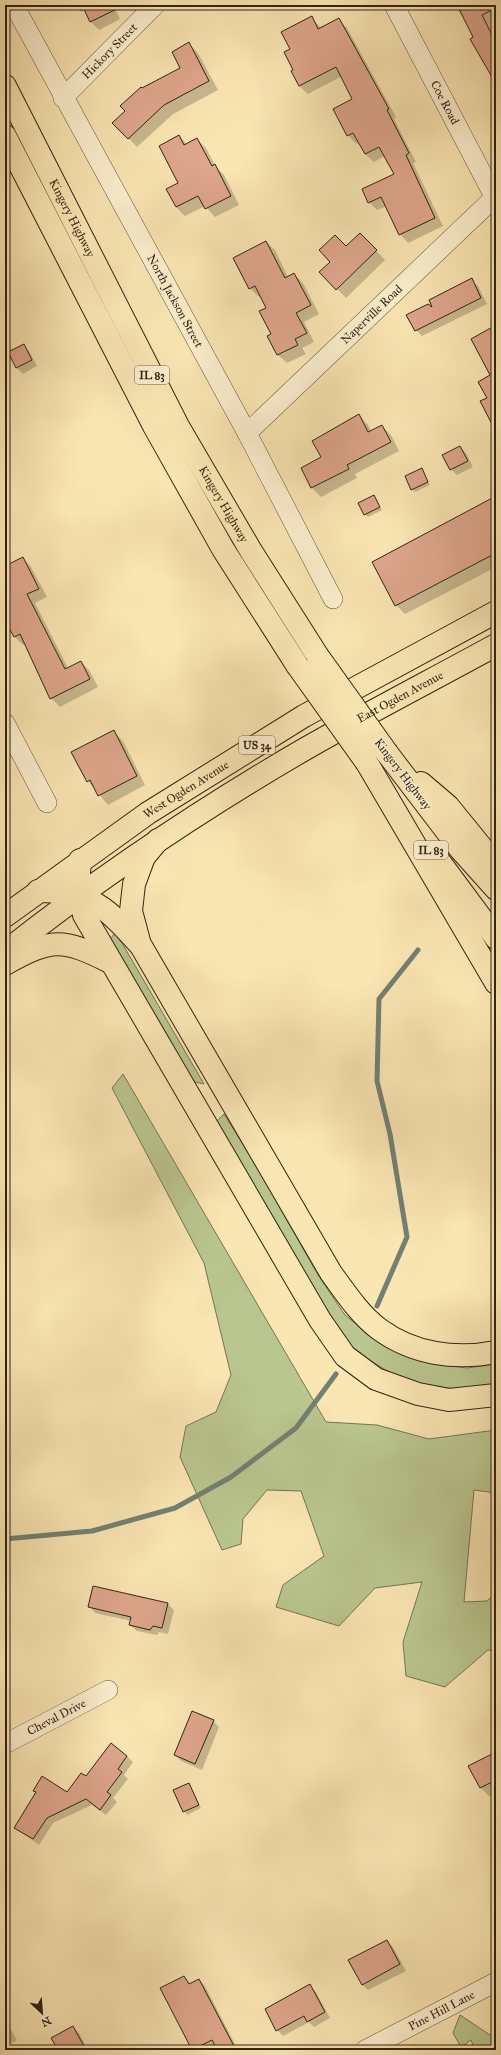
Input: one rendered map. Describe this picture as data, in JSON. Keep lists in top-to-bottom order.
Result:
{
  "streets": {
    "main road": [
      "Kingery Highway",
      "IL 83",
      "East Ogden Avenue",
      "US 34",
      "West Ogden Avenue"
    ],
    "street": [
      "Hickory Street",
      "Coe Road",
      "North Jackson Street",
      "Naperville Road",
      "Cheval Drive",
      "Pine Hill Lane"
    ]
  },
  "crossings": [
    ["Hickory Street", "North Jackson Street"],
    ["Coe Road", "Naperville Road"],
    ["North Jackson Street", "Naperville Road"],
    ["East Ogden Avenue", "US 34"]
  ],
  "north": "bottom right"
}
